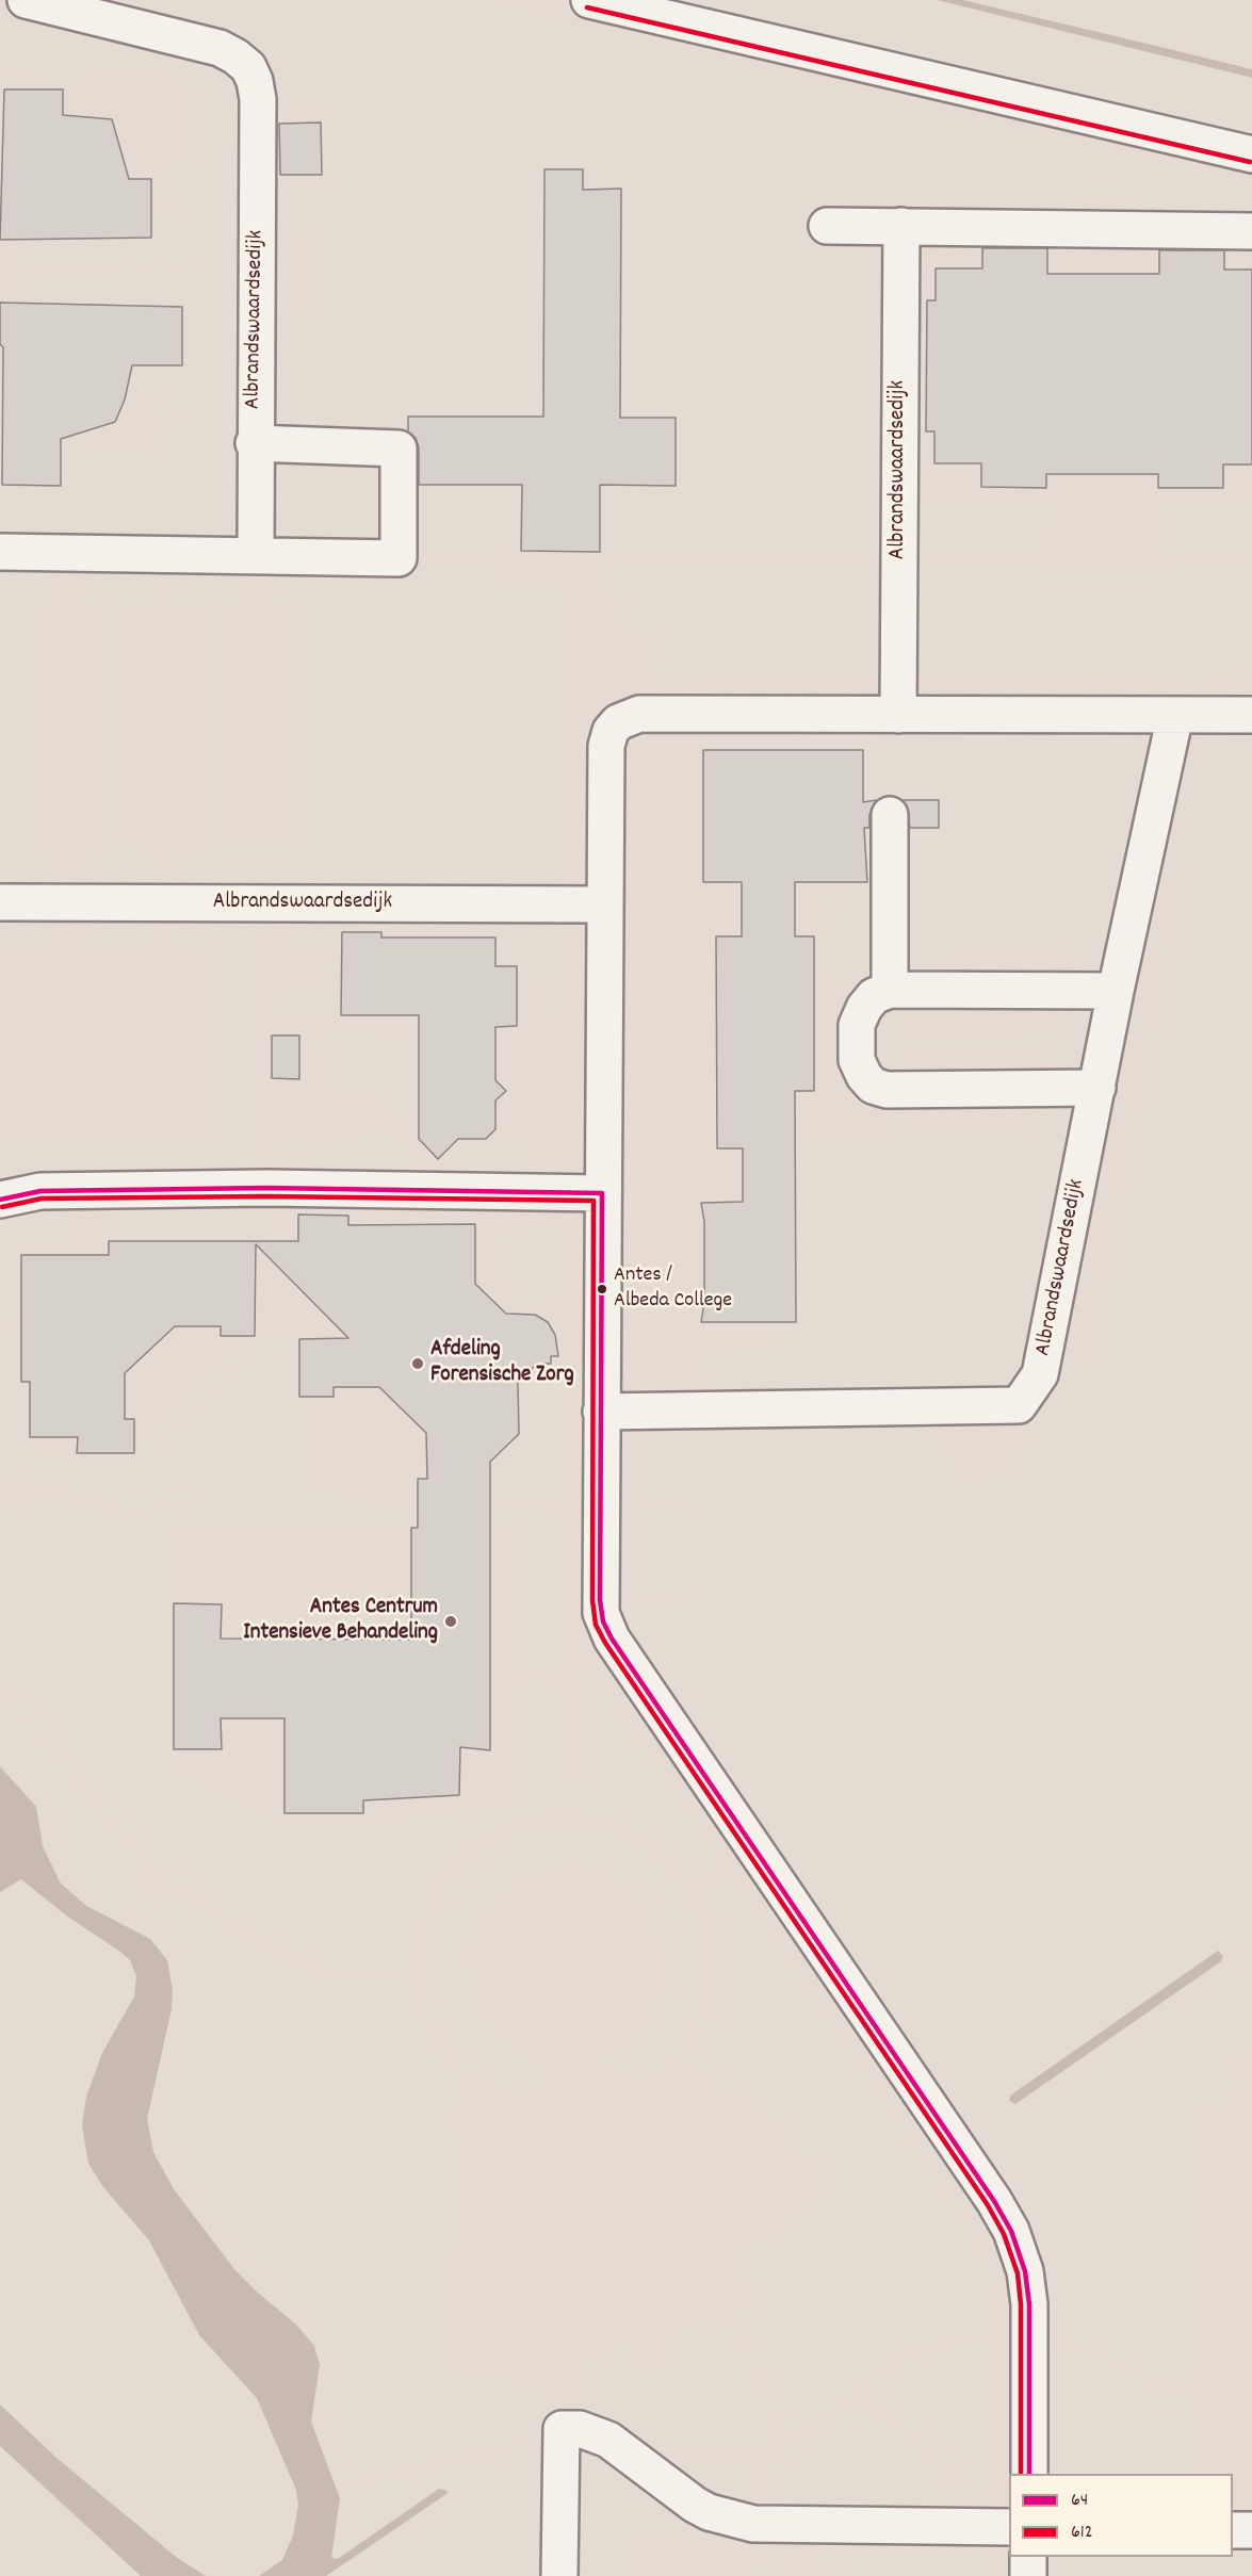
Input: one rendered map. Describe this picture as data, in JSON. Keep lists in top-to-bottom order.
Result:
{
  "streets": {
    "street": ["Albrandswaardsedijk"]
  },
  "places": ["Antes / Albeda College", "Afdeling Forensische Zorg", "Antes Centrum Intensieve Behandeling"],
  "lines": ["transit line 612", "transit line 64"],
  "legend": ["64", "612"]
}
